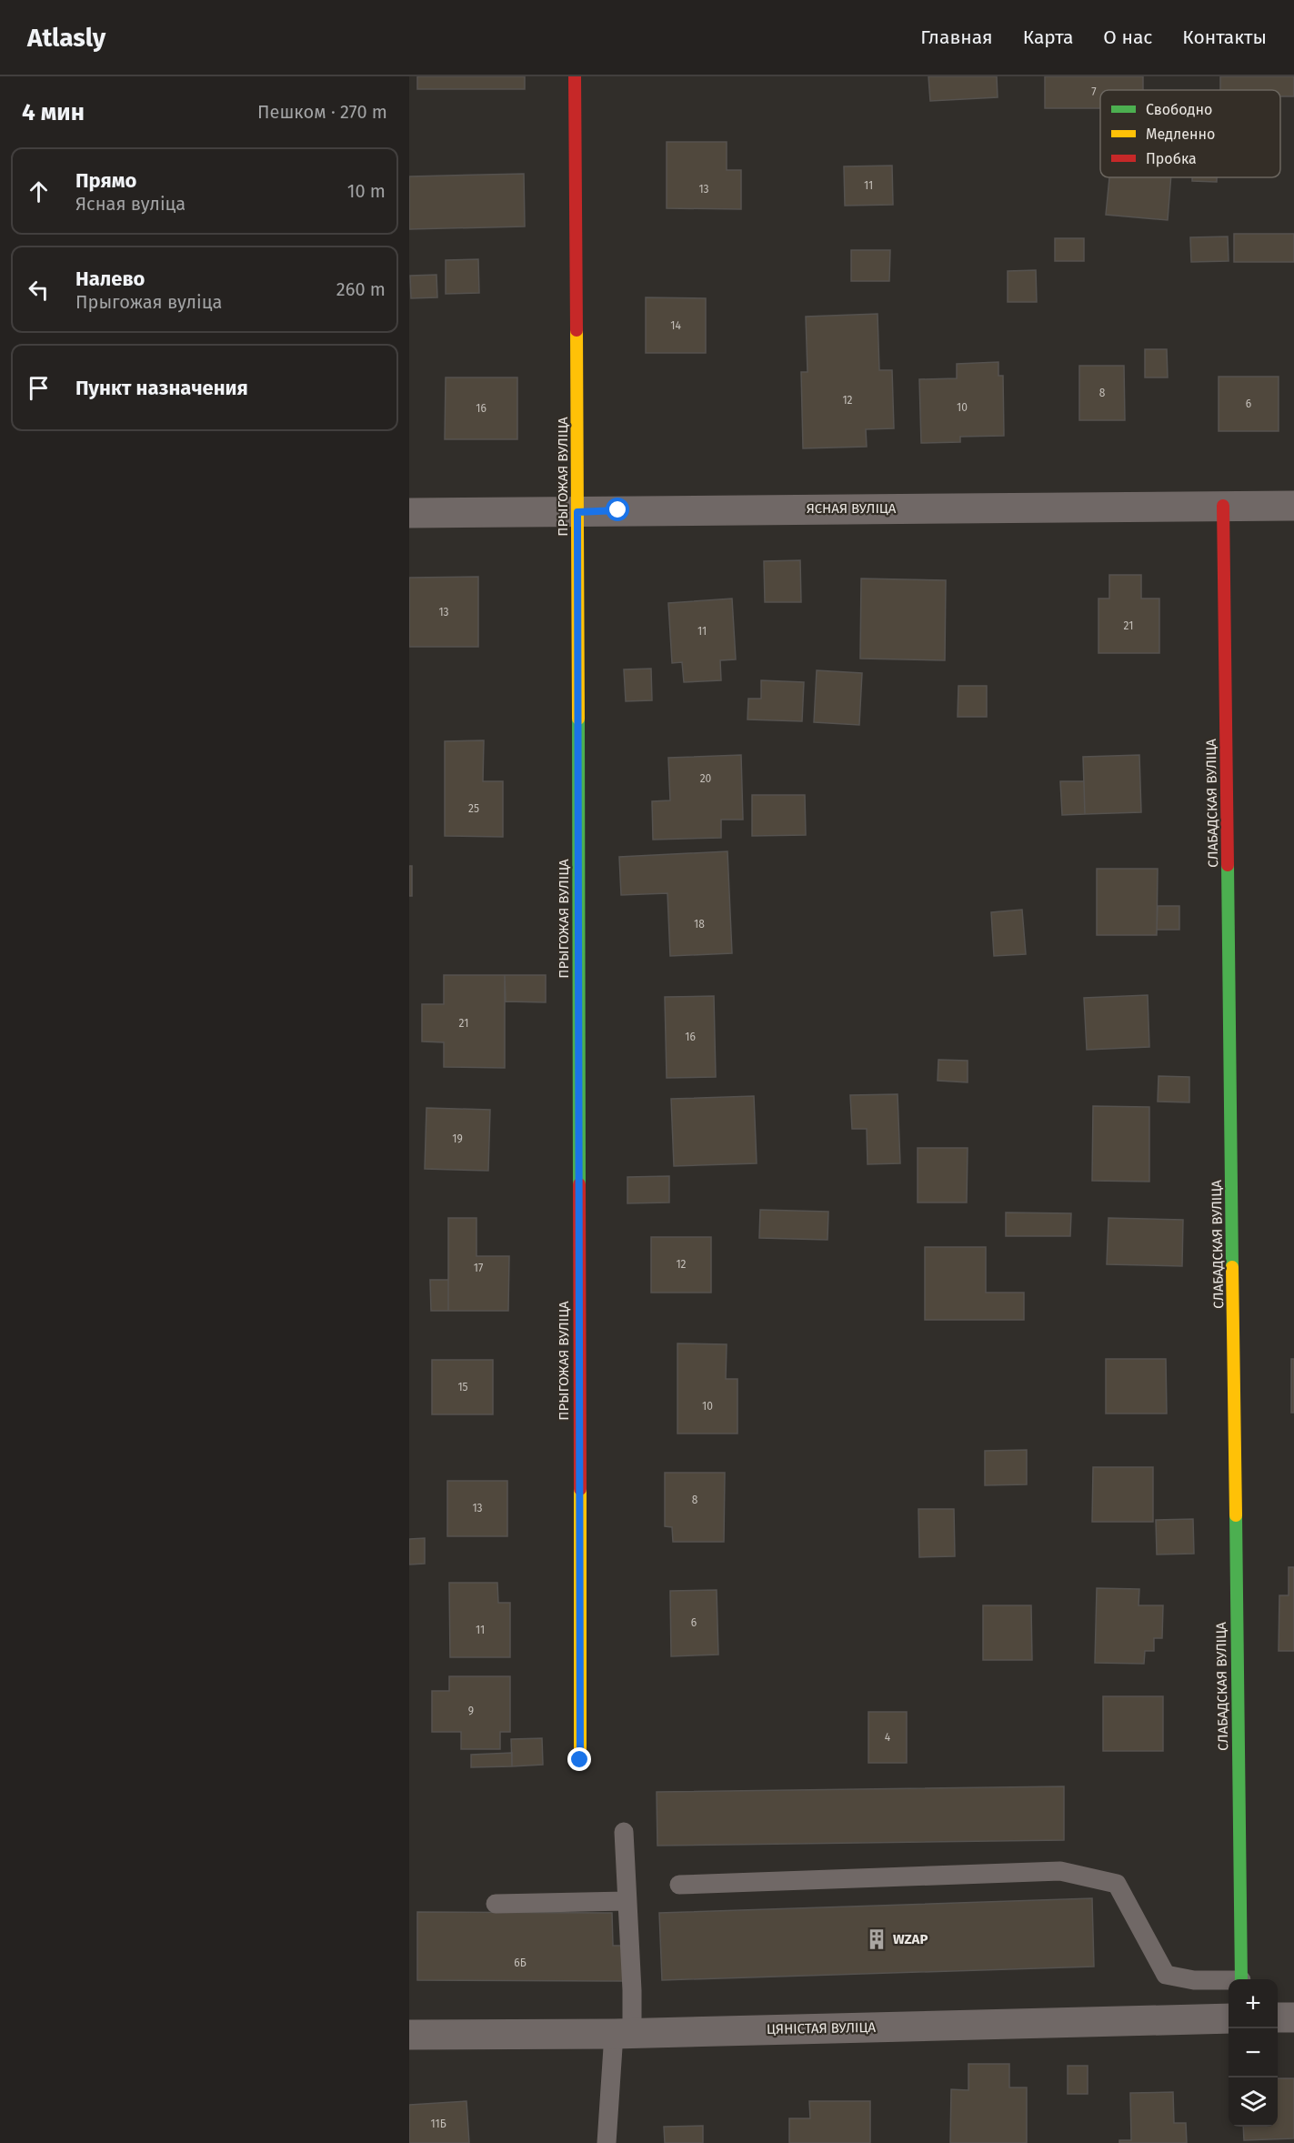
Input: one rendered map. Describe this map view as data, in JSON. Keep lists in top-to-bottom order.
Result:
{
  "streets": {
    "street": [
      "ПРЫГОЖАЯ ВУЛІЦА",
      "ЯСНАЯ ВУЛІЦА",
      "СЛАБАДСКАЯ ВУЛІЦА",
      "ЦЯНІСТАЯ ВУЛІЦА"
    ]
  },
  "crossings": [
    ["ПРЫГОЖАЯ ВУЛІЦА", "ЯСНАЯ ВУЛІЦА"],
    ["ЯСНАЯ ВУЛІЦА", "СЛАБАДСКАЯ ВУЛІЦА"]
  ],
  "places": {
    "building": ["WZAP"]
  },
  "house_numbers": [
    "7",
    "11",
    "13",
    "14",
    "8",
    "12",
    "6",
    "10",
    "16",
    "13",
    "21",
    "11",
    "20",
    "25",
    "18",
    "21",
    "16",
    "19",
    "12",
    "17",
    "15",
    "10",
    "8",
    "13",
    "6",
    "11",
    "9",
    "4",
    "6Б",
    "11Б"
  ],
  "legend": ["Свободно", "Медленно", "Пробка"],
  "page": {
    "header": "Atlasly",
    "nav": [
      "Главная",
      "Карта",
      "О нас",
      "Контакты"
    ],
    "heading": ["4 мин", "Пешком · 270 m"],
    "list": [
      ["Прямо", "Ясная вуліца", "10 m"],
      ["Налево", "Прыгожая вуліца", "260 m"],
      "Пункт назначения"
    ],
    "map_buttons": ["+", "−"]
  }
}
